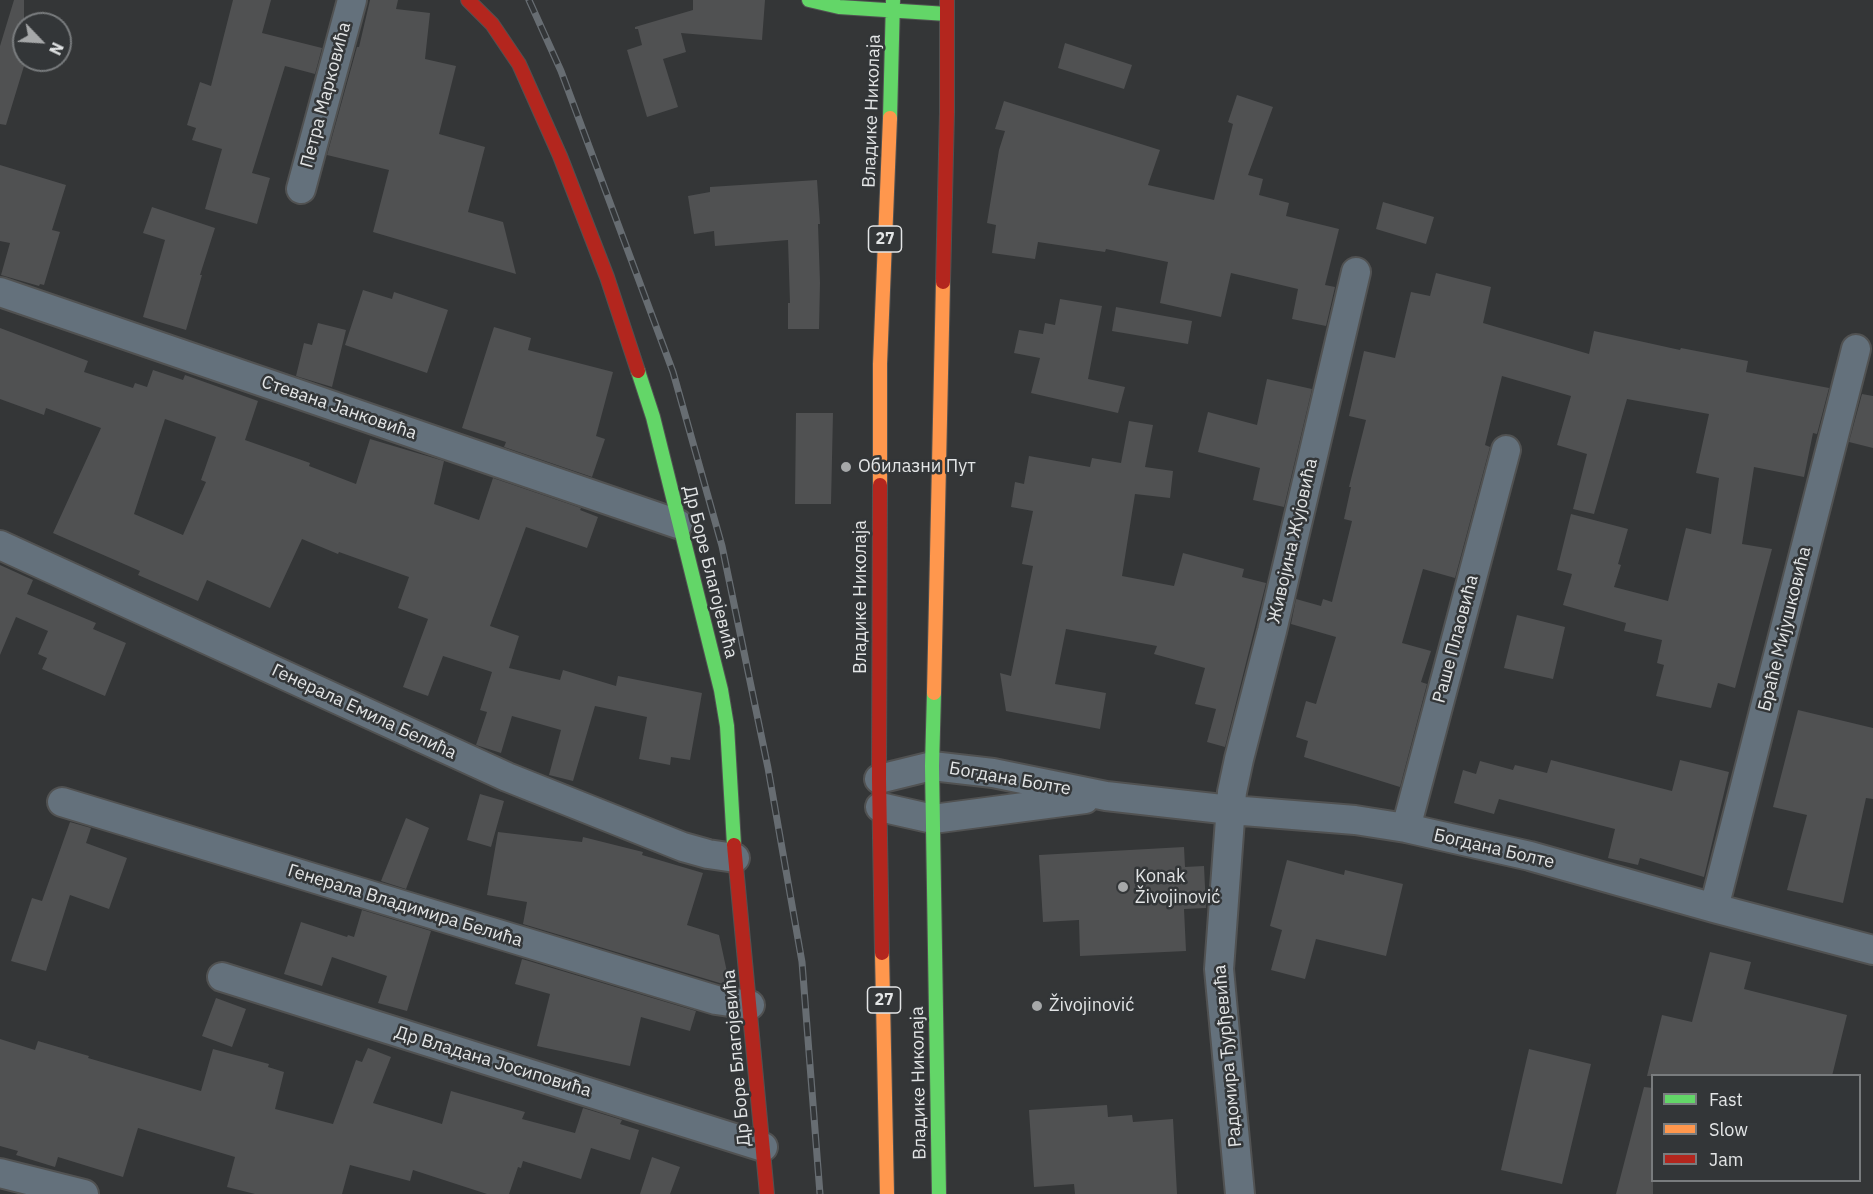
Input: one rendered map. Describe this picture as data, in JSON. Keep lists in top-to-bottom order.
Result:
{
  "streets": {
    "main road": ["Владике Николаја", "27", "Др Боре Благојевића"],
    "street": [
      "Петра Марковића",
      "Стевана Јанковића",
      "Живојина Жујовића",
      "Браће Мијушковића",
      "Раше Плаовића",
      "Генерала Емила Белића",
      "Богдана Болте",
      "Генерала Владимира Белића",
      "Радомира Ђурђевића",
      "Др Владана Јосиповића"
    ]
  },
  "crossings": [
    ["Владике Николаја", "Богдана Болте"],
    ["Стевана Јанковића", "Др Боре Благојевића"],
    ["Живојина Жујовића", "Богдана Болте"],
    ["Живојина Жујовића", "Радомира Ђурђевића"],
    ["Др Боре Благојевића", "Генерала Емила Белића"],
    ["Др Боре Благојевића", "Генерала Владимира Белића"],
    ["Др Боре Благојевића", "Др Владана Јосиповића"],
    ["Браће Мијушковића", "Богдана Болте"],
    ["Раше Плаовића", "Богдана Болте"],
    ["Богдана Болте", "Радомира Ђурђевића"]
  ],
  "places": ["Обилазни Пут", "Konak Živojinović", "Živojinović"],
  "legend": ["Fast", "Slow", "Jam"],
  "north": "bottom right"
}
